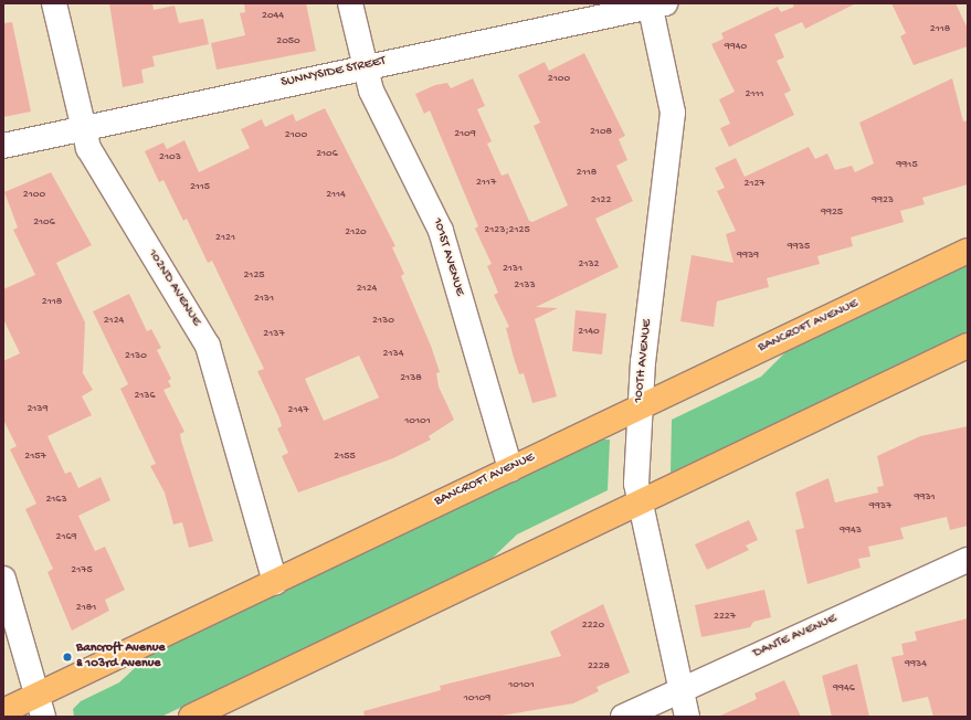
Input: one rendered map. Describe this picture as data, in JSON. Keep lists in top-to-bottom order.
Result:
{
  "streets": {
    "main road": ["BANCROFT AVENUE"],
    "street": [
      "SUNNYSIDE STREET",
      "101ST AVENUE",
      "102ND AVENUE",
      "100TH AVENUE",
      "DANTE AVENUE"
    ]
  },
  "crossings": [
    ["SUNNYSIDE STREET", "101ST AVENUE"],
    ["SUNNYSIDE STREET", "102ND AVENUE"],
    ["SUNNYSIDE STREET", "100TH AVENUE"],
    ["101ST AVENUE", "BANCROFT AVENUE"],
    ["102ND AVENUE", "BANCROFT AVENUE"],
    ["BANCROFT AVENUE", "100TH AVENUE"],
    ["100TH AVENUE", "DANTE AVENUE"]
  ],
  "places": ["Bancroft Avenue & 103rd Avenue"],
  "house_numbers": [
    "2044",
    "2118",
    "2050",
    "9940",
    "2100",
    "2111",
    "2108",
    "2109",
    "2100",
    "2106",
    "2103",
    "9915",
    "2118",
    "2117",
    "2127",
    "2115",
    "2100",
    "2114",
    "2122",
    "9923",
    "9925",
    "2106",
    "2123;2125",
    "2120",
    "2121",
    "9935",
    "9939",
    "2132",
    "2131",
    "2125",
    "2133",
    "2124",
    "2131",
    "2118",
    "2124",
    "2130",
    "2140",
    "2137",
    "2134",
    "2130",
    "2138",
    "2136",
    "2139",
    "2147",
    "10101",
    "2157",
    "2155",
    "9931",
    "2163",
    "9937",
    "9943",
    "2169",
    "2175",
    "2181",
    "2227",
    "2220",
    "9934",
    "2228",
    "10101",
    "9946",
    "10109"
  ]
}
